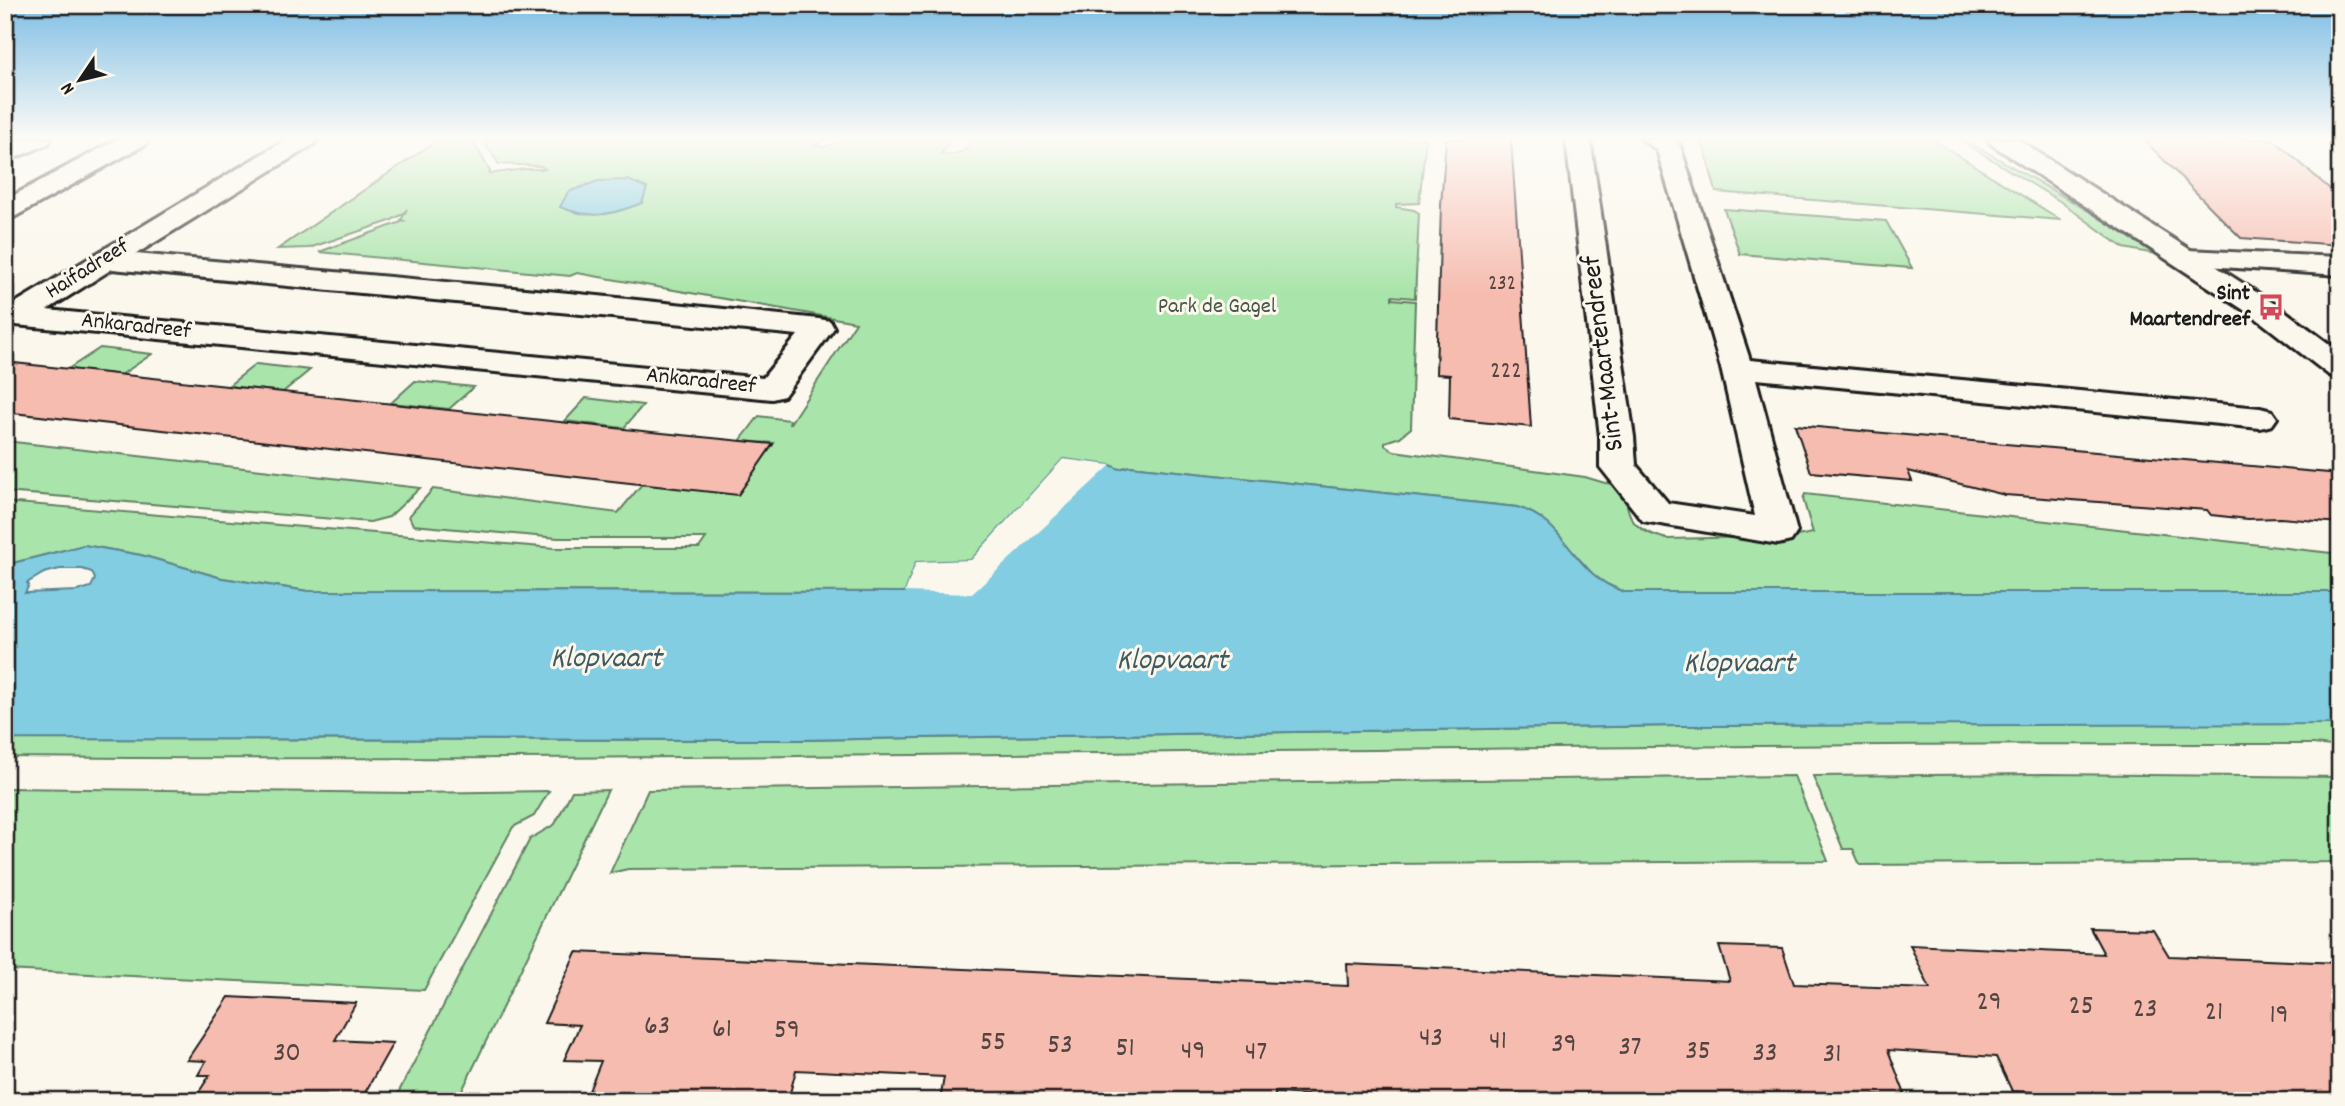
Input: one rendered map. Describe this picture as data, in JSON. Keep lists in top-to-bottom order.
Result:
{
  "streets": {
    "street": ["Haifadreef", "Ankaradreef", "Sint-Maartendreef"]
  },
  "crossings": [
    ["Haifadreef", "Ankaradreef"]
  ],
  "water": ["Klopvaart"],
  "parks": ["Park de Gagel"],
  "places": {
    "bus stop": ["Sint Maartendreef"]
  },
  "house_numbers": [
    "232",
    "222",
    "29",
    "25",
    "23",
    "21",
    "19",
    "63",
    "61",
    "59",
    "43",
    "41",
    "55",
    "39",
    "53",
    "37",
    "51",
    "49",
    "35",
    "47",
    "30",
    "33",
    "31"
  ],
  "north": "bottom left"
}
